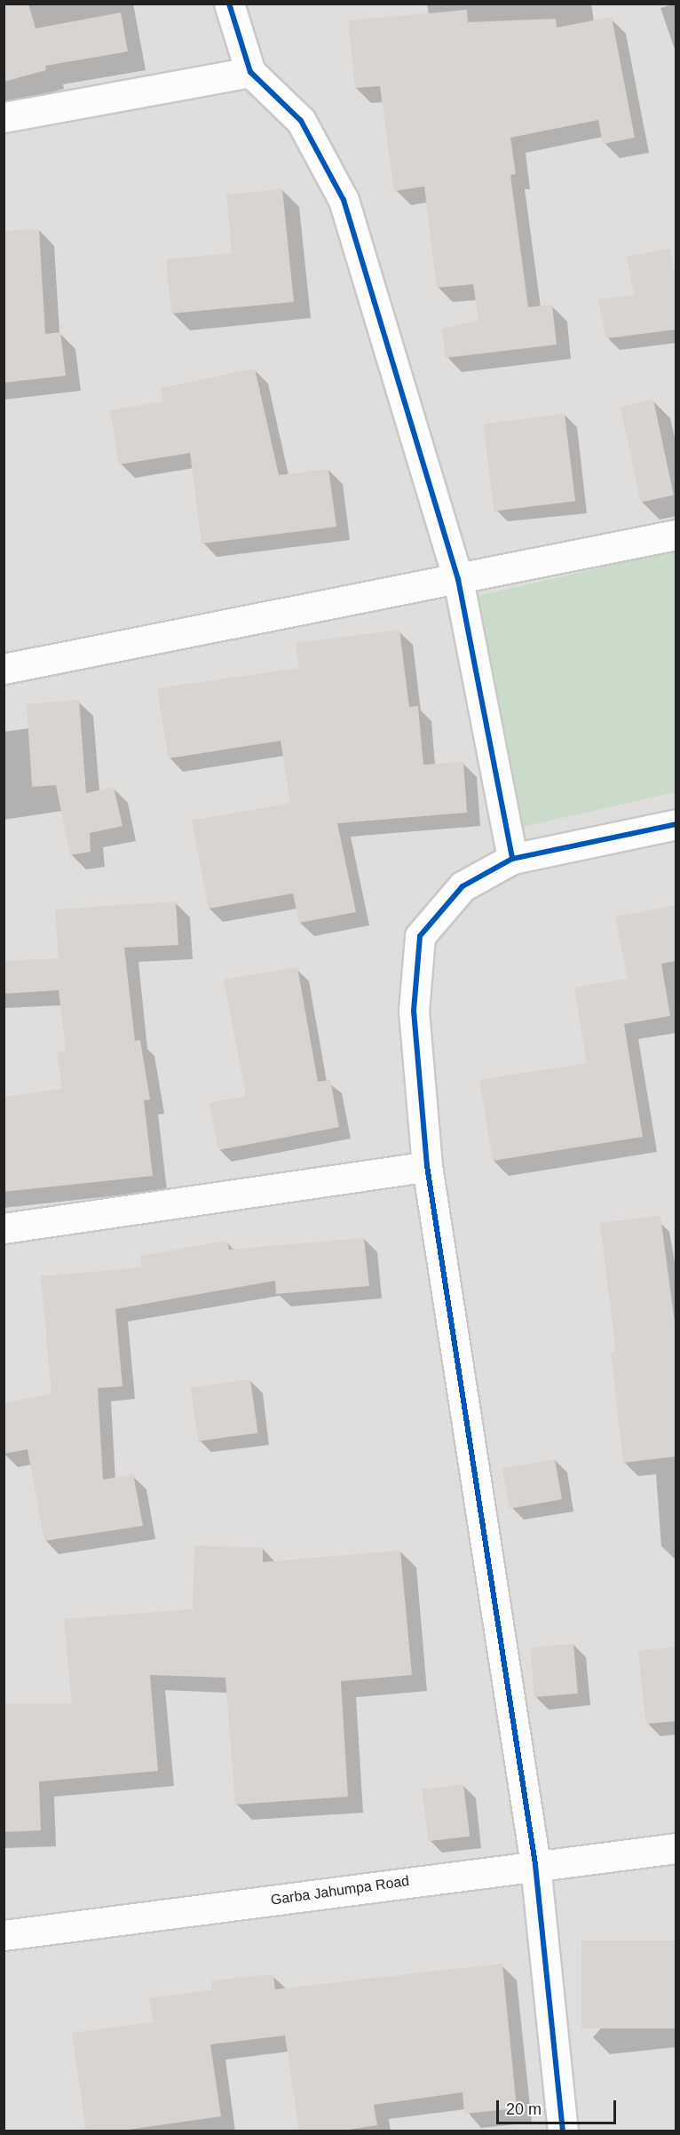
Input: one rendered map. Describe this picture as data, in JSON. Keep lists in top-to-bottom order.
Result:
{
  "streets": {
    "street": ["Garba Jahumpa Road"]
  },
  "scale_bar": "20 m"
}
